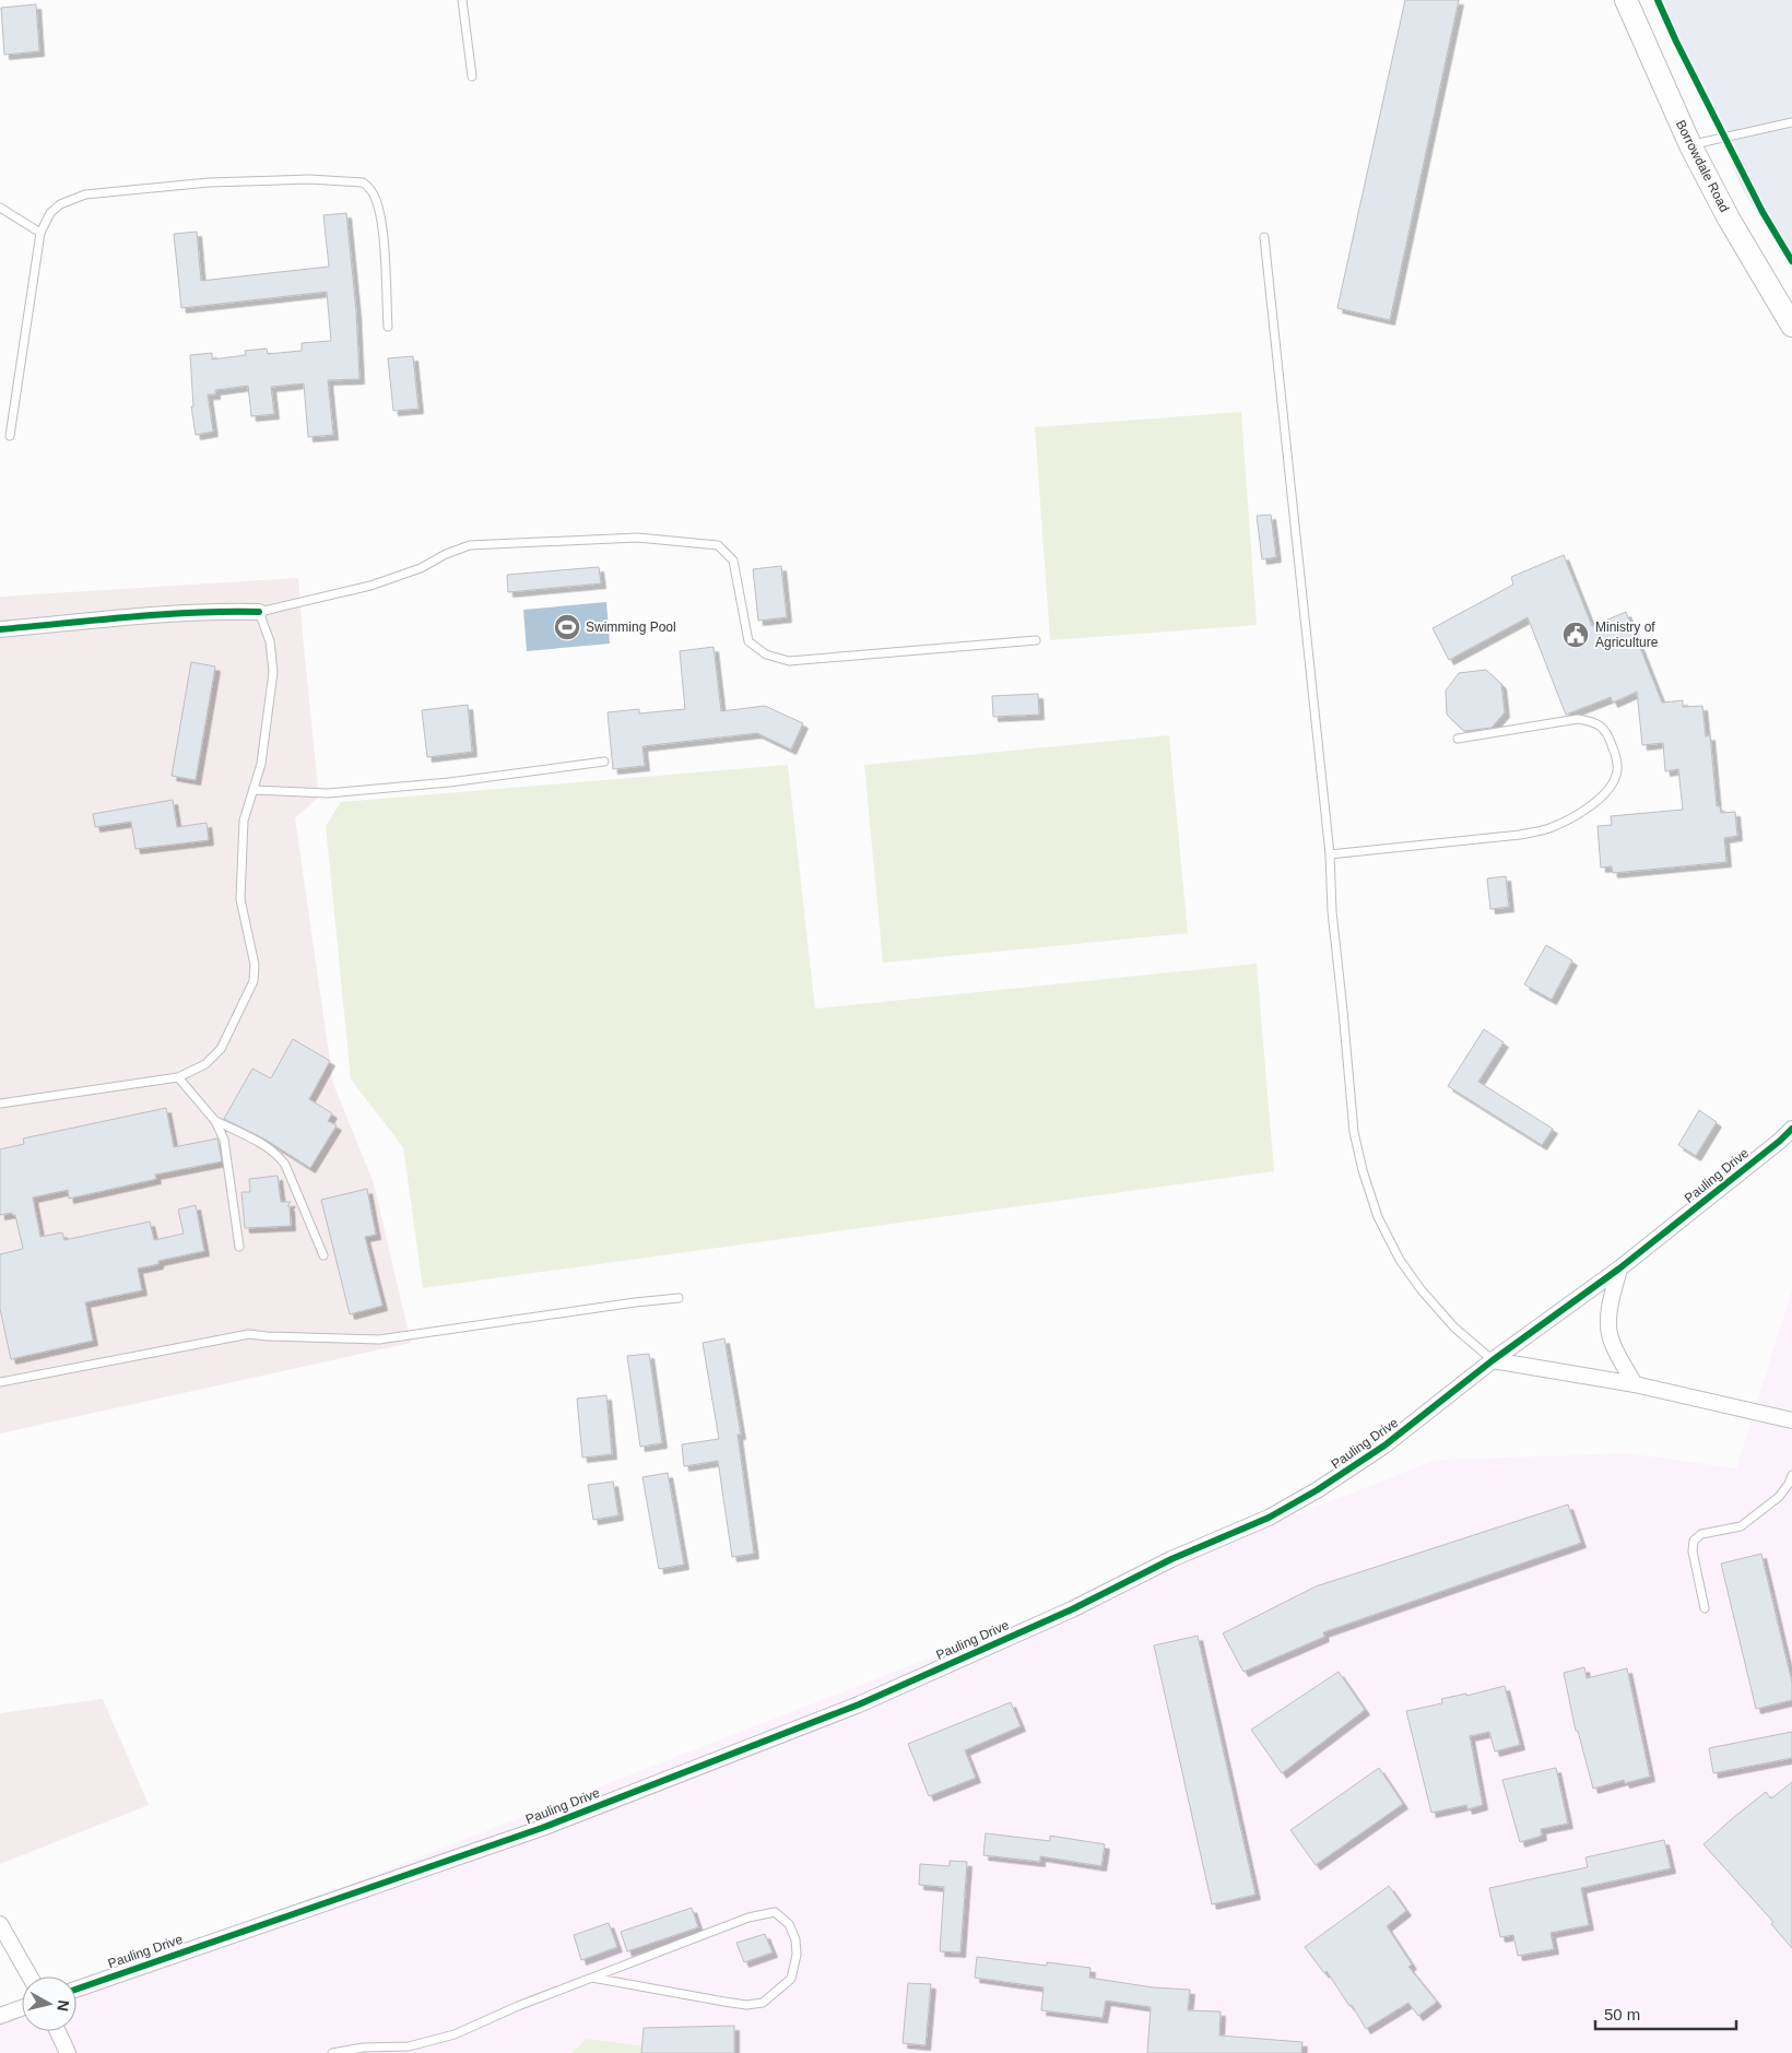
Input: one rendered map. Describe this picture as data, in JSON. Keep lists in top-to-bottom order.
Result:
{
  "streets": {
    "main road": ["Borrowdale Road"],
    "street": ["Pauling Drive"]
  },
  "places": {
    "sports": ["Swimming Pool"],
    "public building": ["Ministry of Agriculture"]
  },
  "scale_bar": "50 m",
  "north": "right"
}
